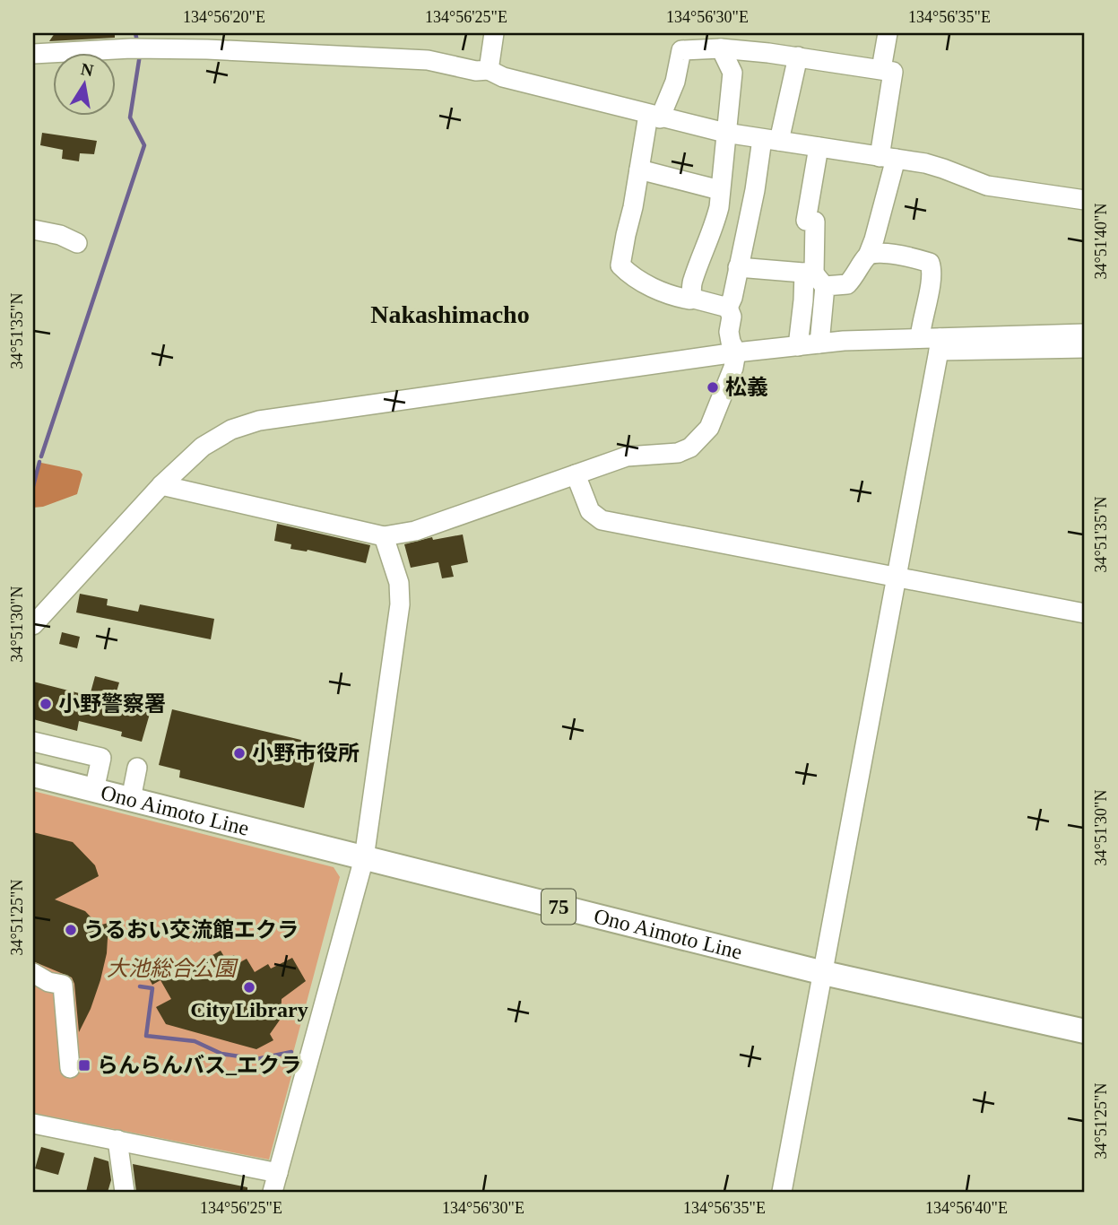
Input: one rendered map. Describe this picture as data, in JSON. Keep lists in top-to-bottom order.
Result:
{
  "streets": {
    "main road": ["Ono Aimoto Line", "75"]
  },
  "districts": ["Nakashimacho"],
  "parks": ["大池総合公園"],
  "places": {
    "other": [
      "松義",
      "小野警察署",
      "小野市役所",
      "うるおい交流館エクラ",
      "City Library"
    ],
    "transit": ["らんらんバス_エクラ"]
  },
  "north": "top",
  "coordinates": [
    "134°56'20\"E",
    "134°56'25\"E",
    "134°56'30\"E",
    "134°56'35\"E",
    "34°51'40\"N",
    "34°51'35\"N",
    "34°51'30\"N",
    "34°51'25\"N",
    "134°56'40\"E"
  ]
}
